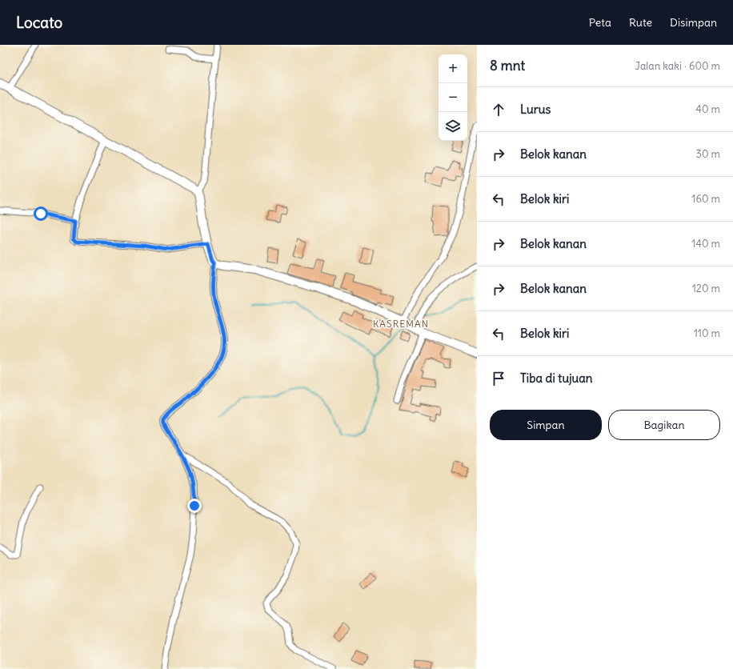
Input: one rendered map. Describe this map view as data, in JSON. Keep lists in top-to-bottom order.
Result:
{
  "districts": ["KASREMAN"],
  "page": {
    "header": "Locato",
    "nav": ["Peta", "Rute", "Disimpan"],
    "heading": ["8 mnt", "Jalan kaki · 600 m"],
    "map_buttons": ["+", "−"],
    "list": [
      ["Lurus", "40 m"],
      ["Belok kanan", "30 m"],
      ["Belok kiri", "160 m"],
      ["Belok kanan", "140 m"],
      ["Belok kanan", "120 m"],
      ["Belok kiri", "110 m"],
      "Tiba di tujuan"
    ],
    "buttons": ["Simpan", "Bagikan"]
  }
}
